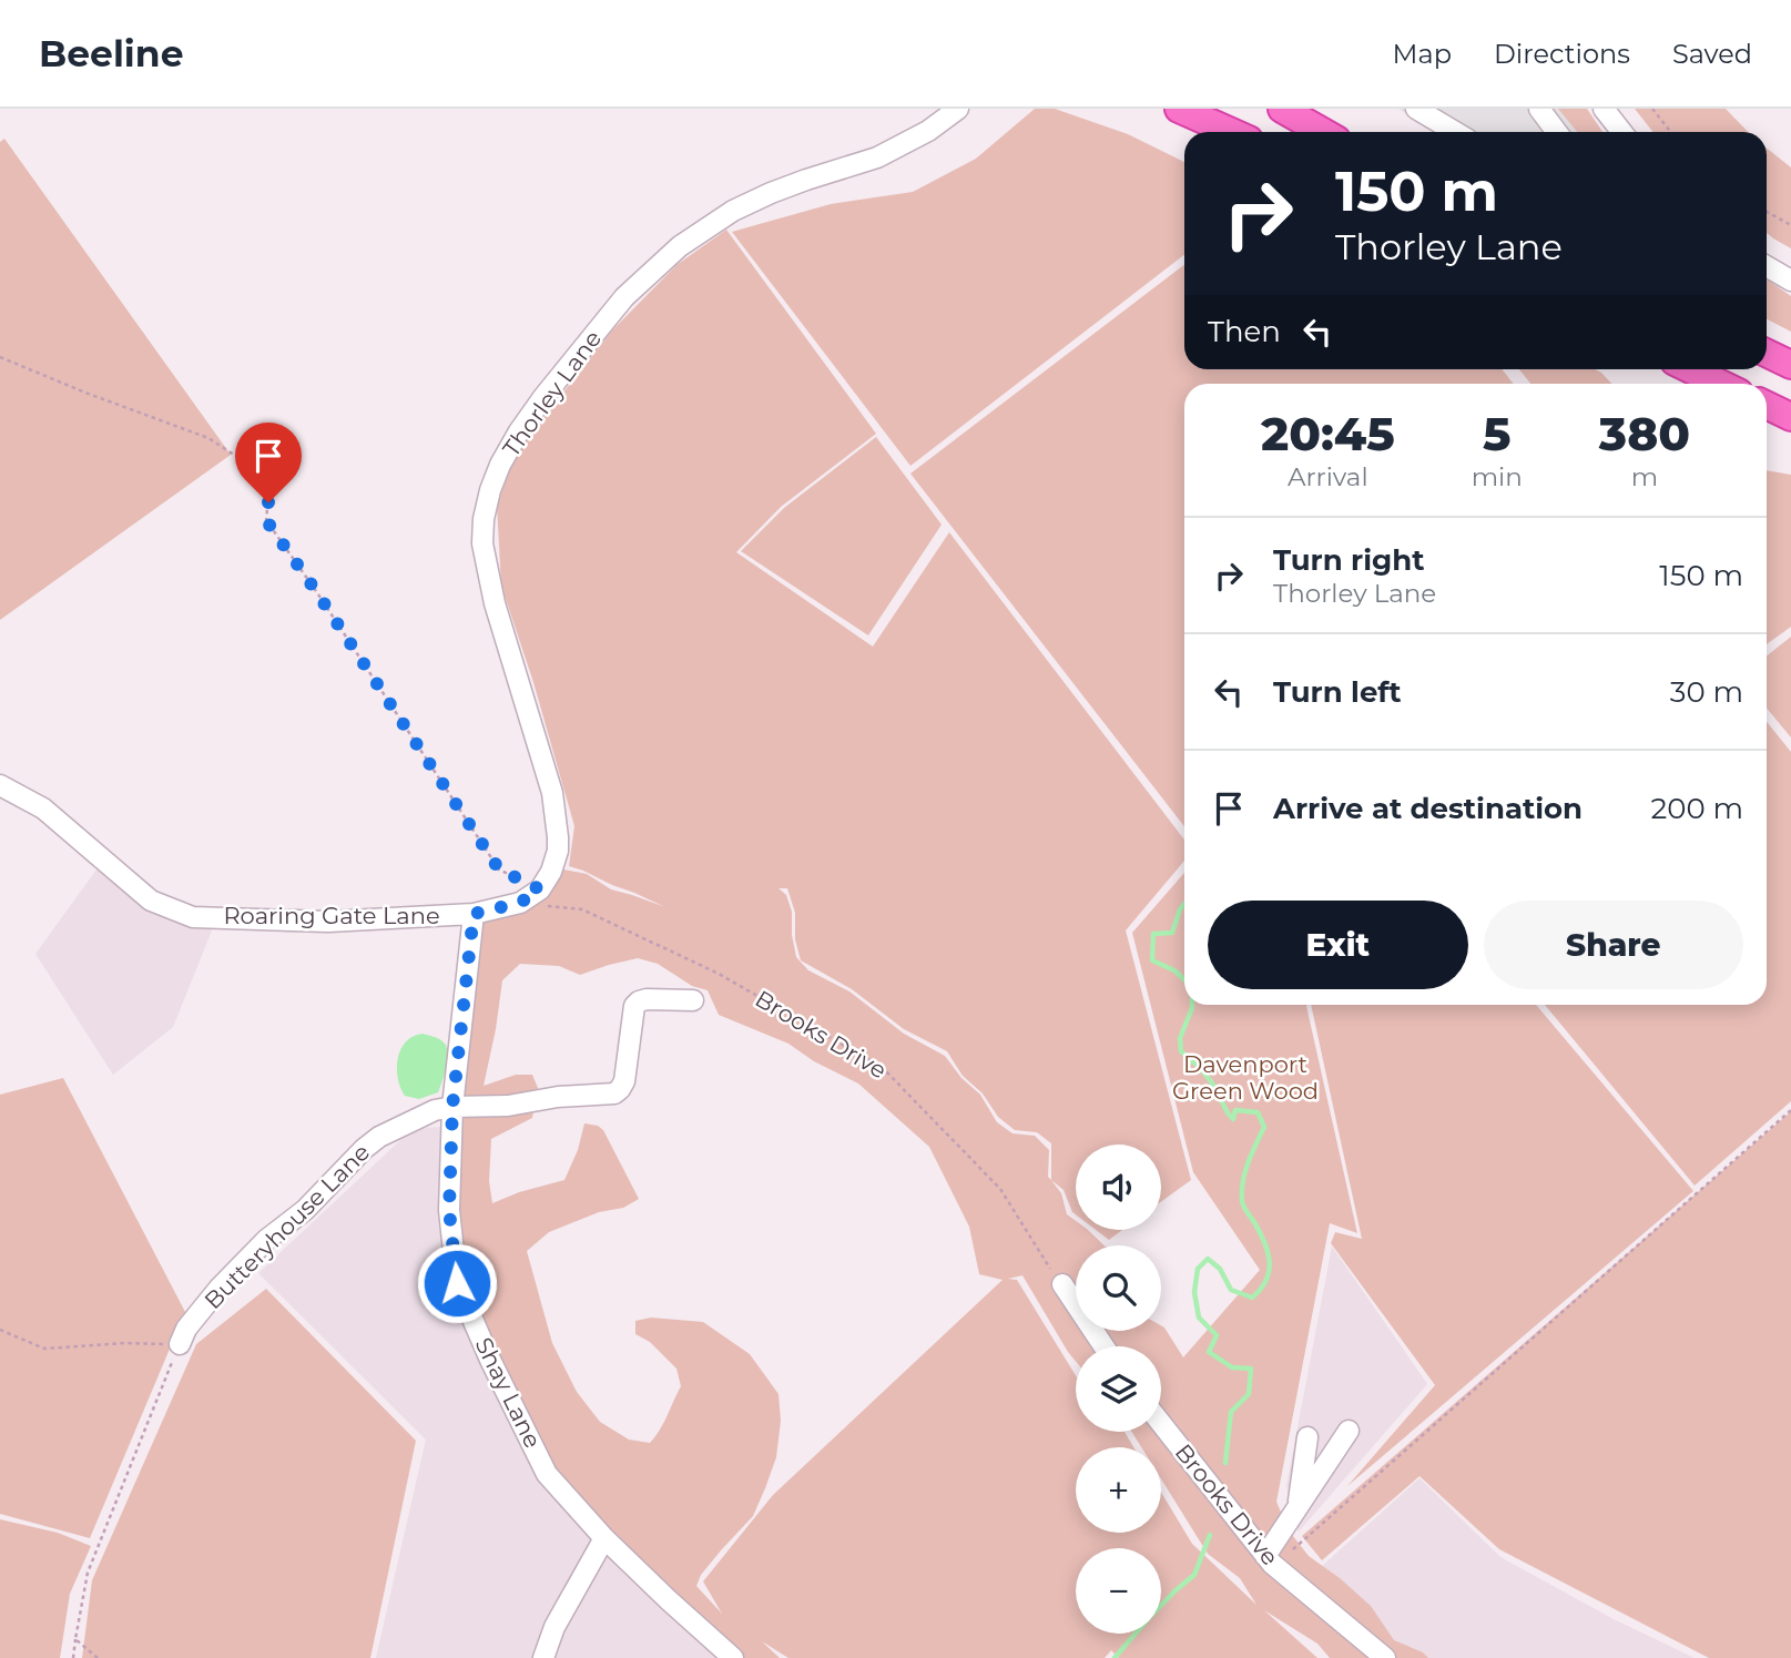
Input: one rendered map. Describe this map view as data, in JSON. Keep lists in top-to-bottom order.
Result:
{
  "streets": {
    "street": [
      "Thorley Lane",
      "Roaring Gate Lane",
      "Brooks Drive",
      "Butteryhouse Lane",
      "Shay Lane"
    ]
  },
  "crossings": [
    ["Roaring Gate Lane", "Shay Lane"],
    ["Butteryhouse Lane", "Shay Lane"]
  ],
  "parks": ["Davenport Green Wood"],
  "page": {
    "header": "Beeline",
    "nav": ["Map", "Directions", "Saved"],
    "turn": ["150 m", "Thorley Lane"],
    "then": "Then",
    "eta": [
      "20:45",
      "Arrival",
      "5",
      "min",
      "380",
      "m"
    ],
    "list": [
      {
        "name": "Turn right",
        "note": "Thorley Lane",
        "value": "150 m"
      },
      {
        "name": "Turn left",
        "value": "30 m"
      },
      {
        "name": "Arrive at destination",
        "value": "200 m"
      }
    ],
    "buttons": ["Exit", "Share"],
    "map_buttons": ["+", "−"]
  }
}
